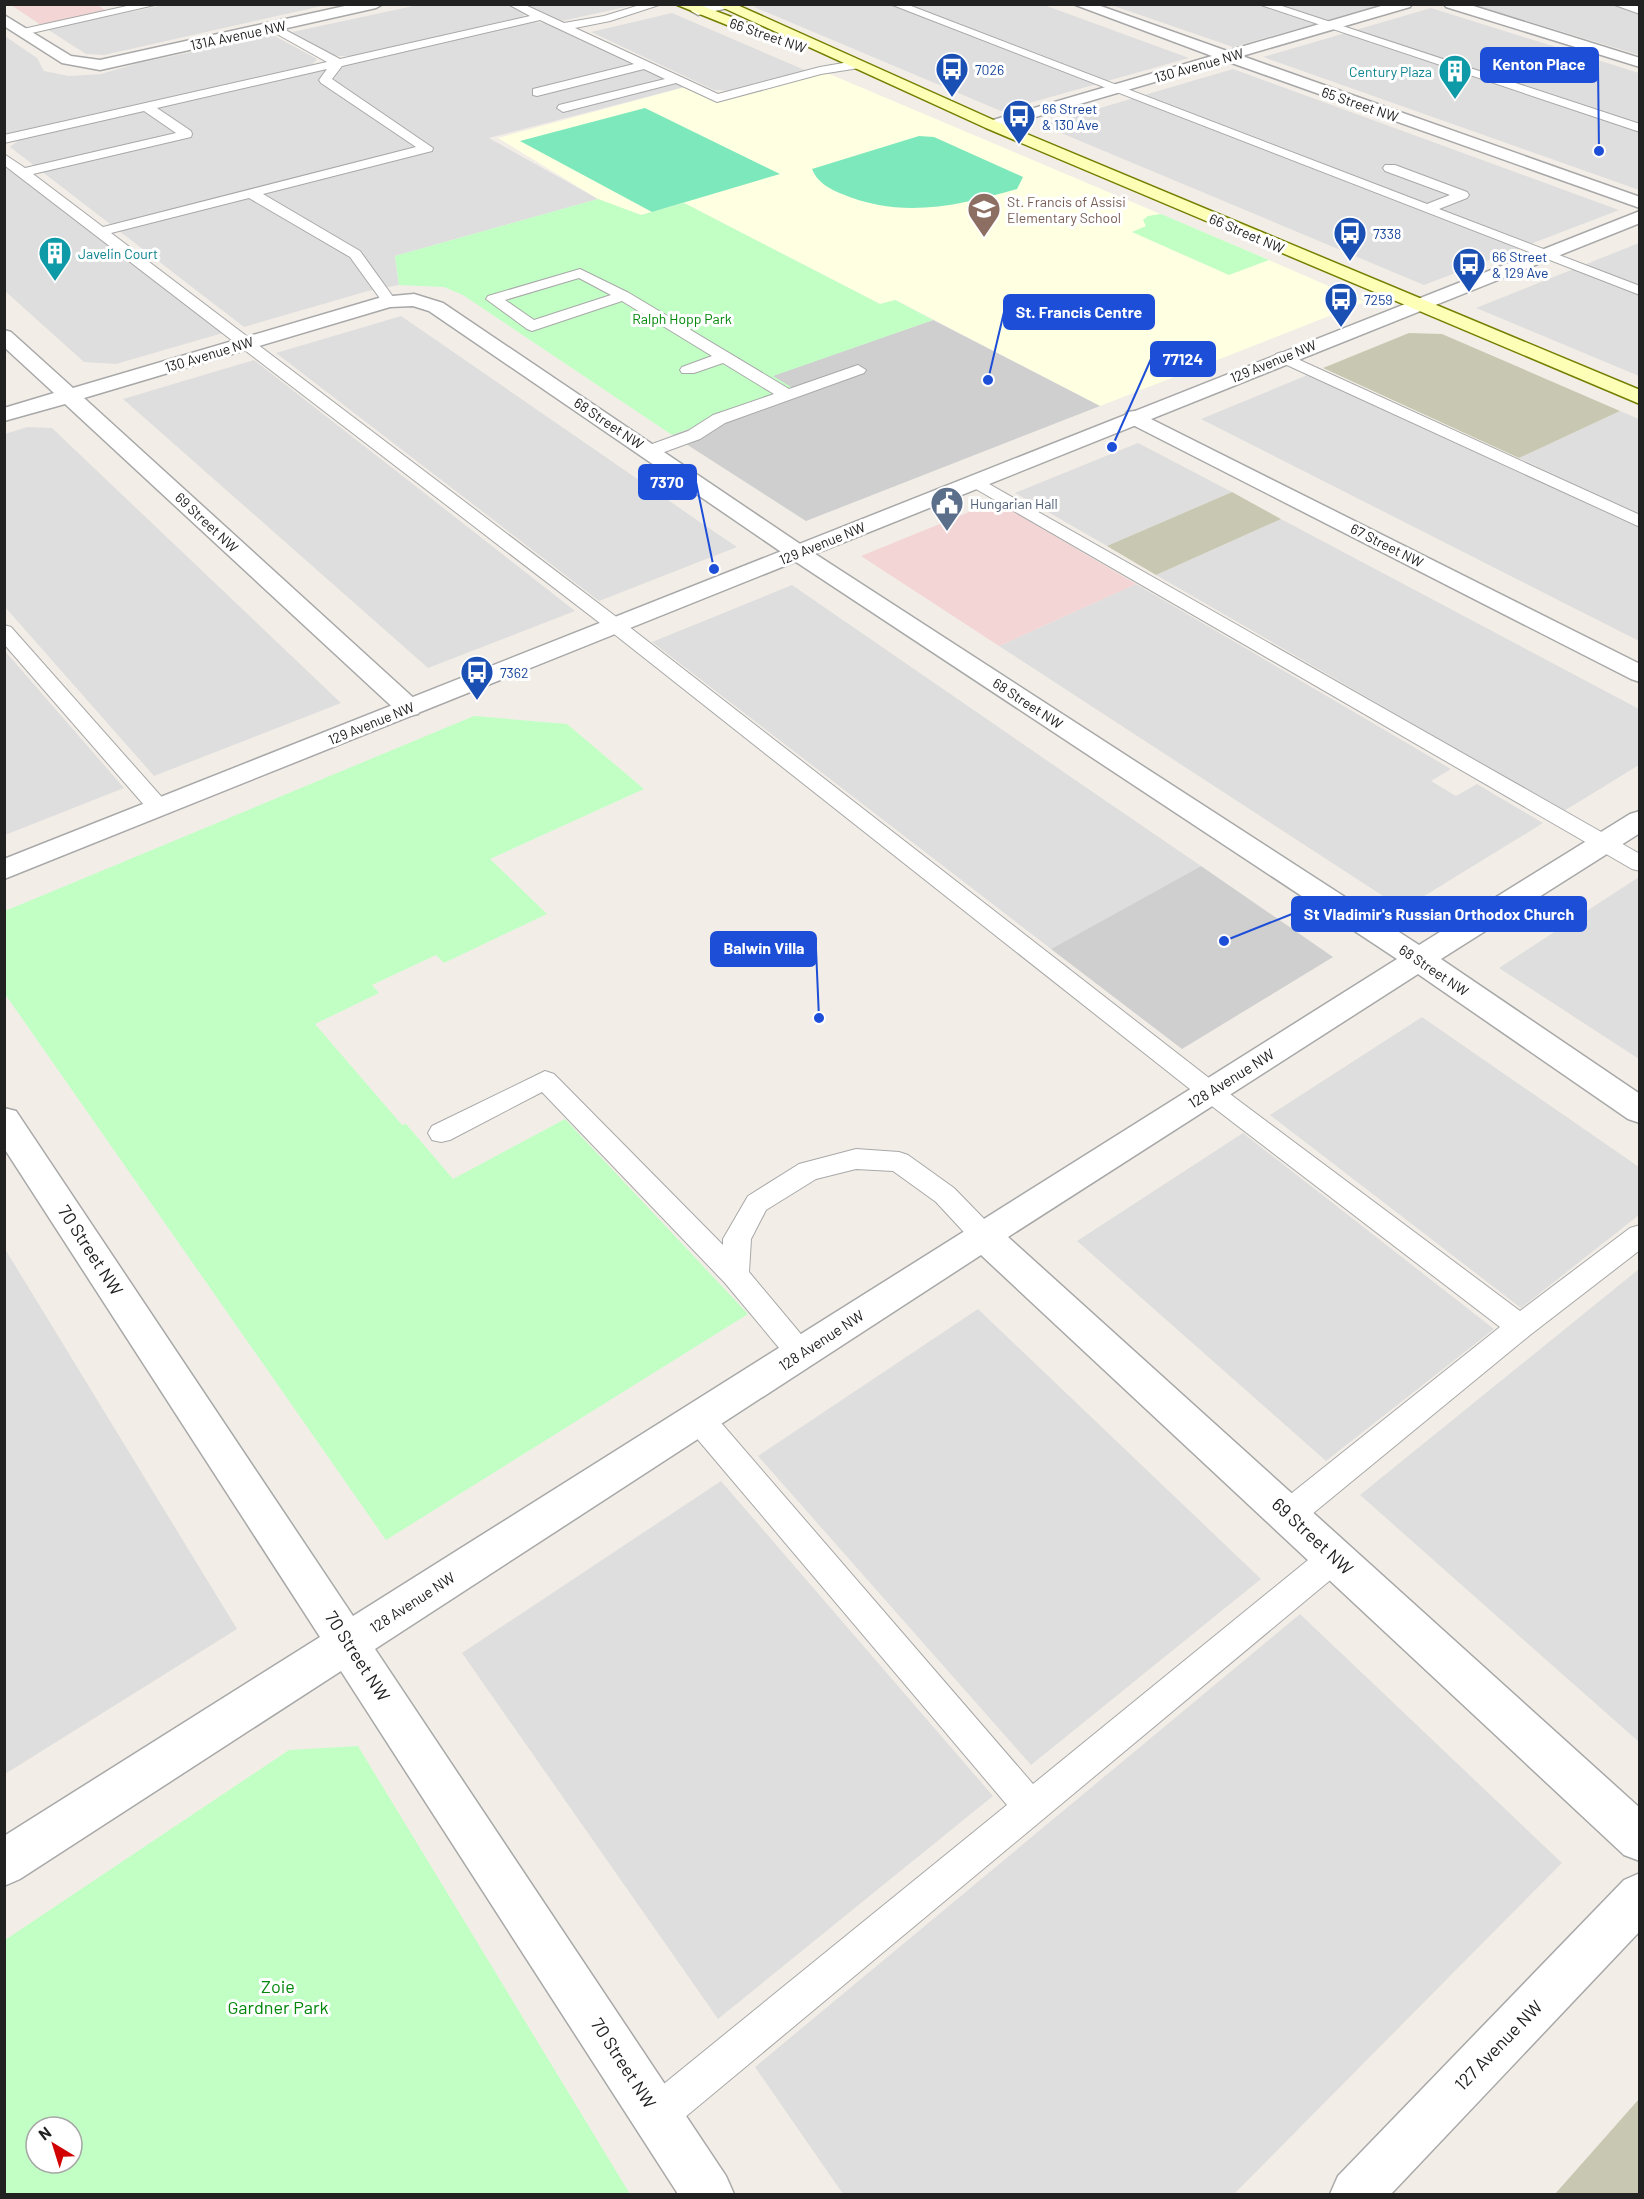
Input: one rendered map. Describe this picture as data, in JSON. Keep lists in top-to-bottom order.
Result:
{
  "streets": {
    "main road": ["66 Street NW"],
    "street": [
      "131A Avenue NW",
      "130 Avenue NW",
      "65 Street NW",
      "129 Avenue NW",
      "68 Street NW",
      "69 Street NW",
      "67 Street NW",
      "128 Avenue NW",
      "70 Street NW",
      "127 Avenue NW"
    ]
  },
  "crossings": [
    ["66 Street NW", "130 Avenue NW"],
    ["66 Street NW", "129 Avenue NW"],
    ["130 Avenue NW", "65 Street NW"],
    ["130 Avenue NW", "68 Street NW"],
    ["130 Avenue NW", "69 Street NW"],
    ["129 Avenue NW", "68 Street NW"],
    ["129 Avenue NW", "69 Street NW"],
    ["129 Avenue NW", "67 Street NW"],
    ["68 Street NW", "128 Avenue NW"],
    ["69 Street NW", "128 Avenue NW"],
    ["128 Avenue NW", "70 Street NW"]
  ],
  "parks": ["Ralph Hopp Park", "Zoie Gardner Park"],
  "places": {
    "bus stop": [
      "7026",
      "66 Street & 130 Ave",
      "7338",
      "66 Street & 129 Ave",
      "7259",
      "7362"
    ],
    "building": ["Century Plaza", "Javelin Court"],
    "other": [
      "Kenton Place",
      "St. Francis Centre",
      "77124",
      "7370",
      "St Vladimir's Russian Orthodox Church",
      "Balwin Villa"
    ],
    "school or university": ["St. Francis of Assisi Elementary School"],
    "public building": ["Hungarian Hall"]
  },
  "north": "top left"
}
